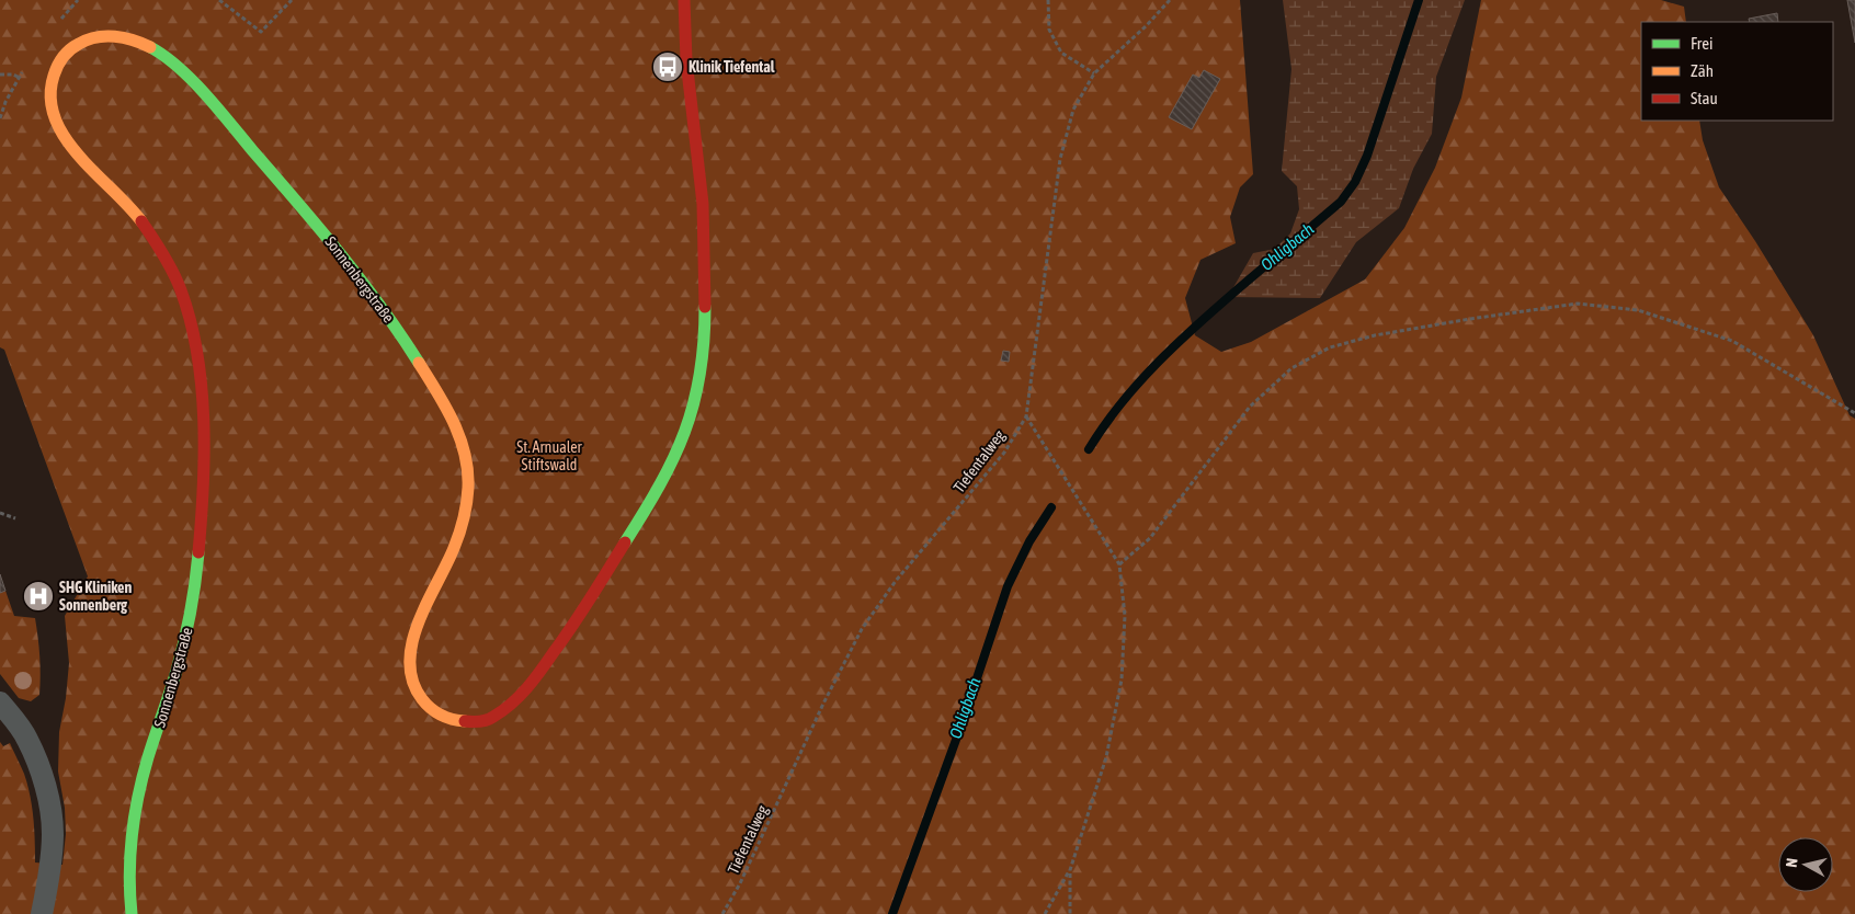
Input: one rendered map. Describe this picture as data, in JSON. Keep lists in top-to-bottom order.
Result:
{
  "streets": {
    "street": ["Sonnenbergstraße"],
    "path": ["Tiefentalweg"]
  },
  "water": ["Ohligbach"],
  "parks": ["St. Arnualer Stiftswald"],
  "places": {
    "bus stop": ["Klinik Tiefental"],
    "hospital": ["SHG Kliniken Sonnenberg"]
  },
  "legend": ["Frei", "Zäh", "Stau"],
  "north": "left"
}
